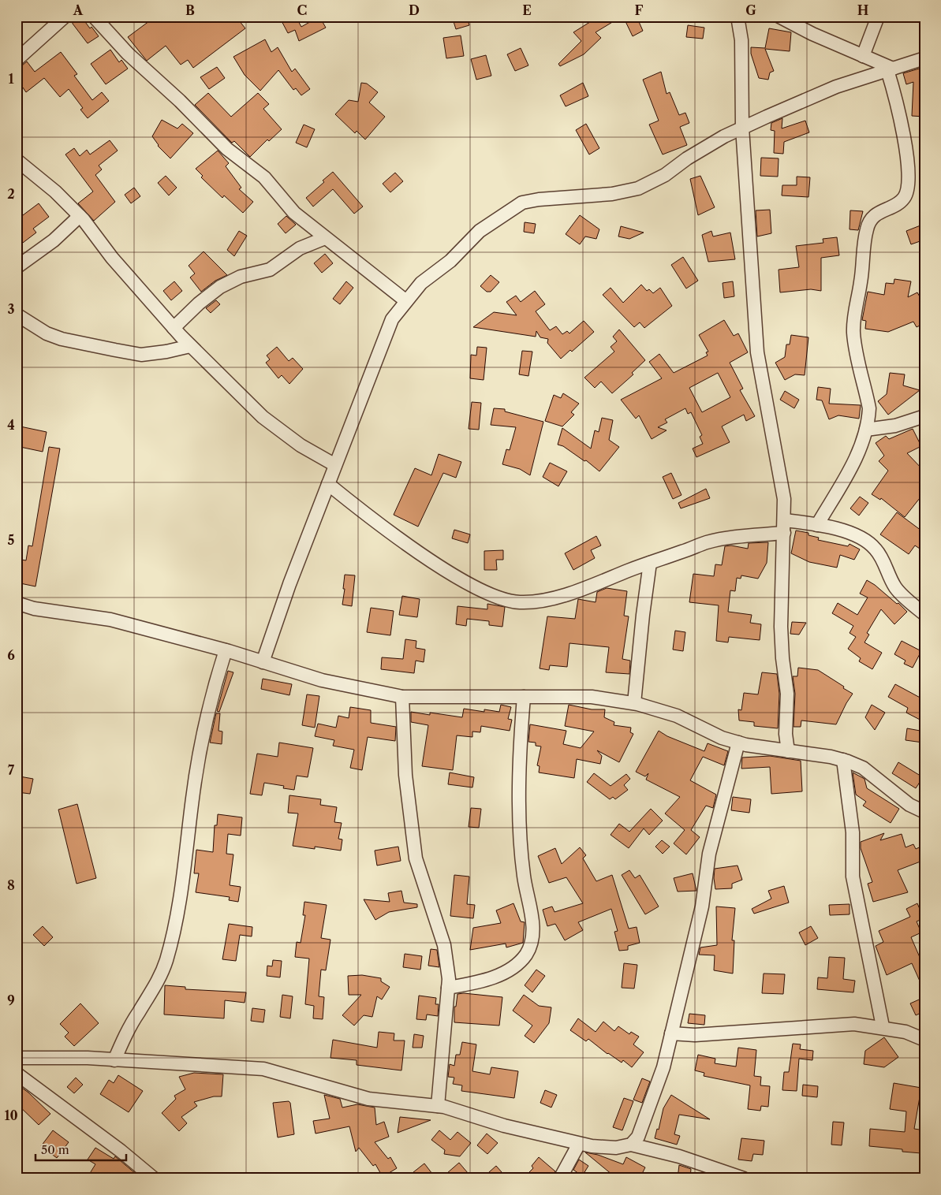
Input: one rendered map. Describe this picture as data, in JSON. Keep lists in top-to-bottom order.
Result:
{
  "scale_bar": "50 m",
  "grid": {
    "columns": [
      "A",
      "B",
      "C",
      "D",
      "E",
      "F",
      "G",
      "H"
    ],
    "rows": [
      "1",
      "2",
      "3",
      "4",
      "5",
      "6",
      "7",
      "8",
      "9",
      "10"
    ]
  }
}
